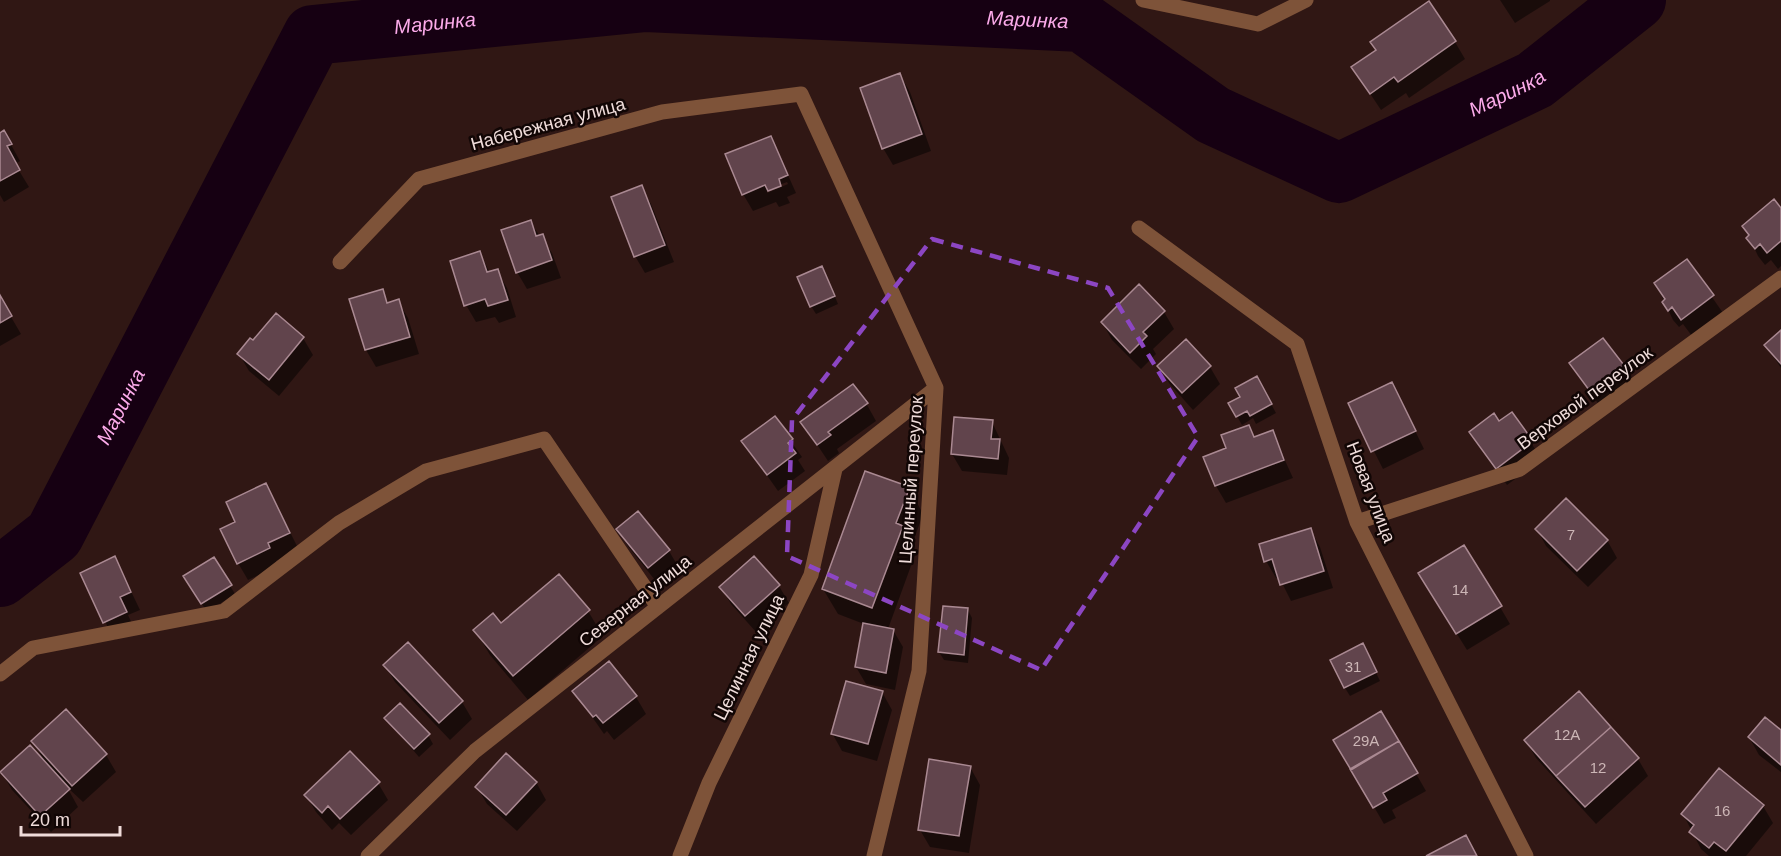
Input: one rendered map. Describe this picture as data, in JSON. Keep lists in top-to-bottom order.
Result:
{
  "streets": {
    "street": [
      "Набережная улица",
      "Верховой переулок",
      "Целинный переулок",
      "Новая улица",
      "Северная улица",
      "Целинная улица"
    ]
  },
  "crossings": [
    ["Набережная улица", "Целинный переулок"],
    ["Верховой переулок", "Новая улица"],
    ["Целинный переулок", "Северная улица"],
    ["Северная улица", "Целинная улица"]
  ],
  "water": ["Маринка"],
  "house_numbers": [
    "7",
    "14",
    "31",
    "12А",
    "29А",
    "12",
    "16"
  ],
  "scale_bar": "20 m"
}
